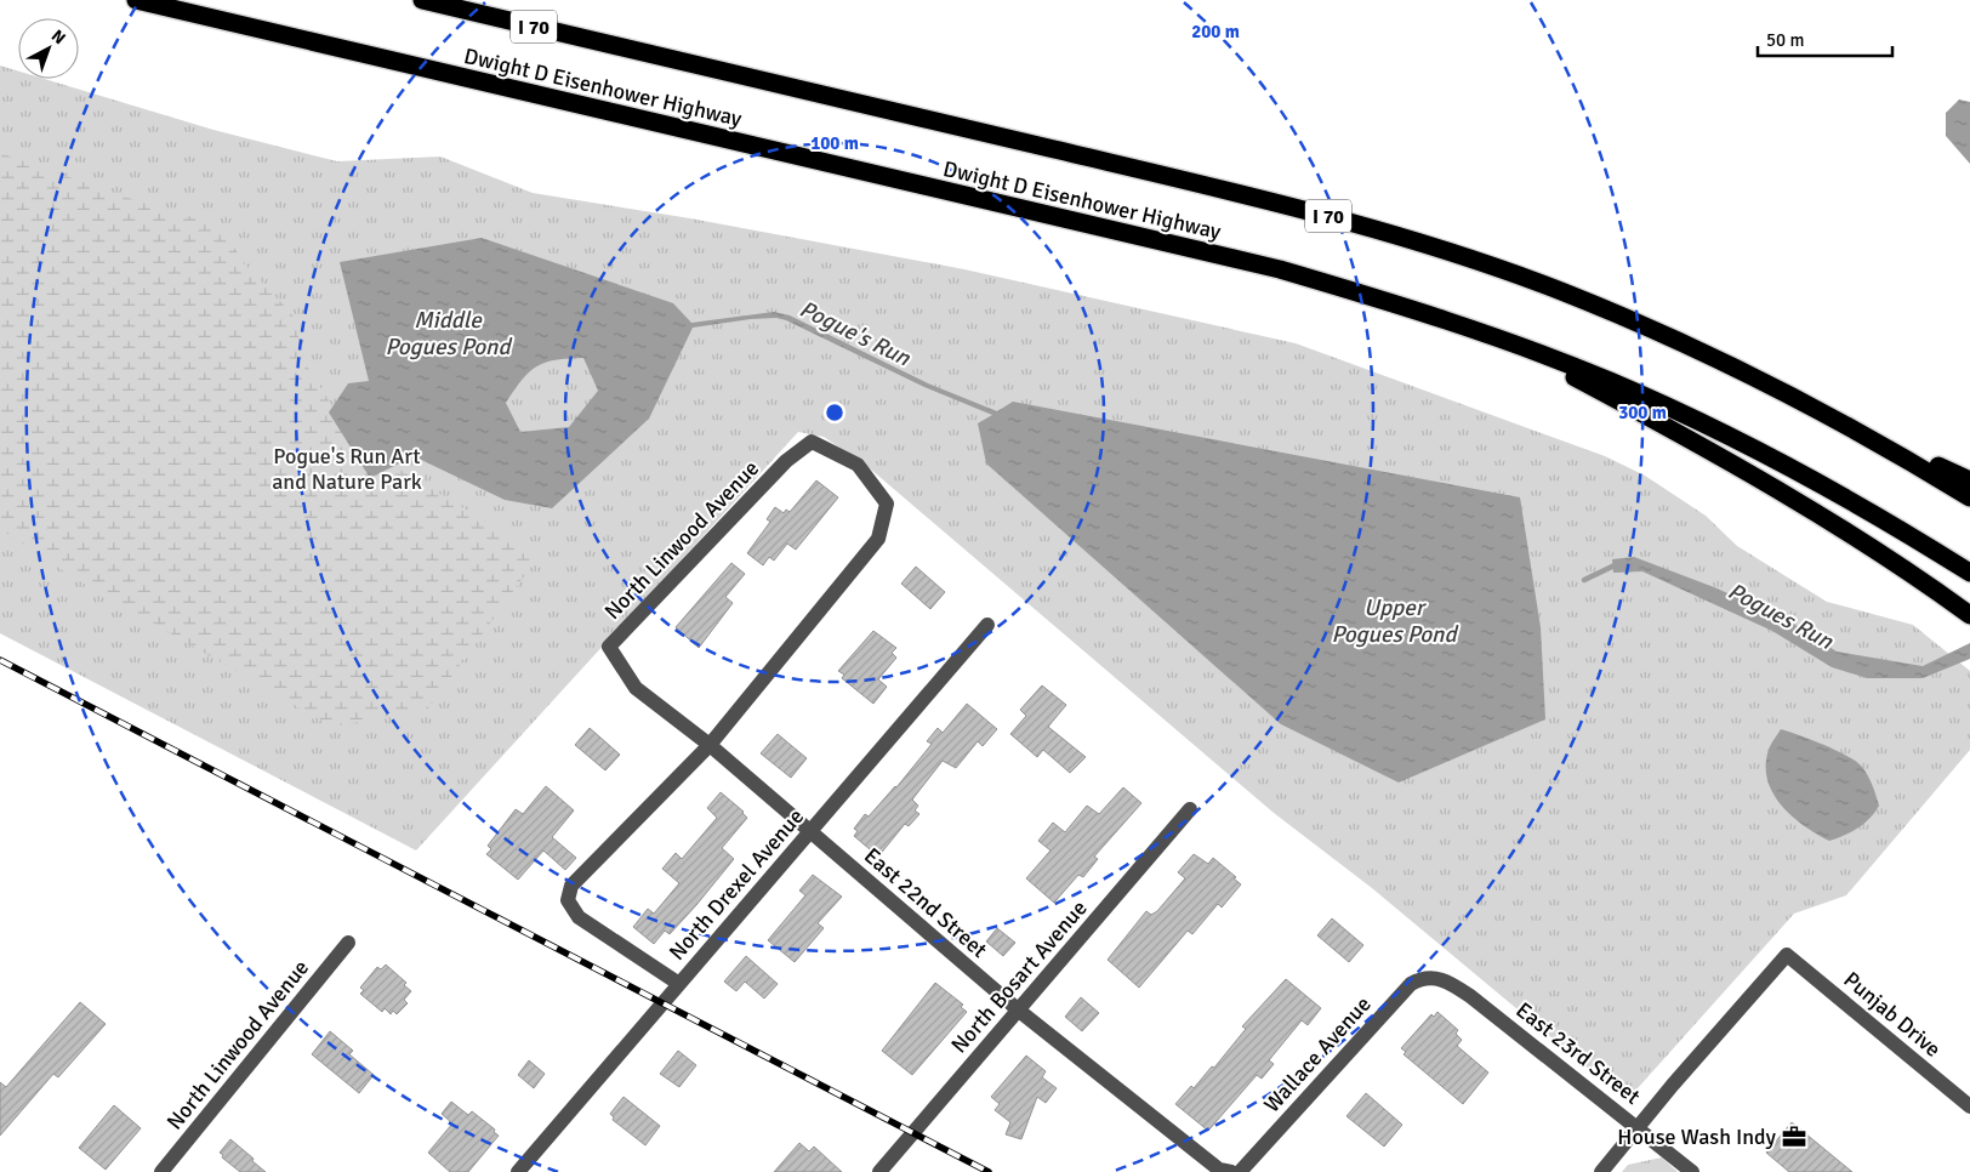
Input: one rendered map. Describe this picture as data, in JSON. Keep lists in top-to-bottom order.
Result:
{
  "streets": {
    "highway": ["I 70", "Dwight D Eisenhower Highway"],
    "street": [
      "North Linwood Avenue",
      "North Drexel Avenue",
      "East 22nd Street",
      "North Bosart Avenue",
      "Punjab Drive",
      "East 23rd Street",
      "Wallace Avenue"
    ]
  },
  "crossings": [
    ["North Linwood Avenue", "East 22nd Street"],
    ["North Drexel Avenue", "East 22nd Street"],
    ["East 22nd Street", "North Bosart Avenue"],
    ["Punjab Drive", "East 23rd Street"],
    ["East 23rd Street", "Wallace Avenue"]
  ],
  "water": [
    "Middle Pogues Pond",
    "Pogue's Run",
    "Upper Pogues Pond",
    "Pogues Run"
  ],
  "parks": ["Pogue's Run Art and Nature Park"],
  "places": {
    "office": ["House Wash Indy"]
  },
  "scale_bar": "50 m",
  "north": "top right",
  "rings": ["200 m", "100 m", "300 m"]
}
